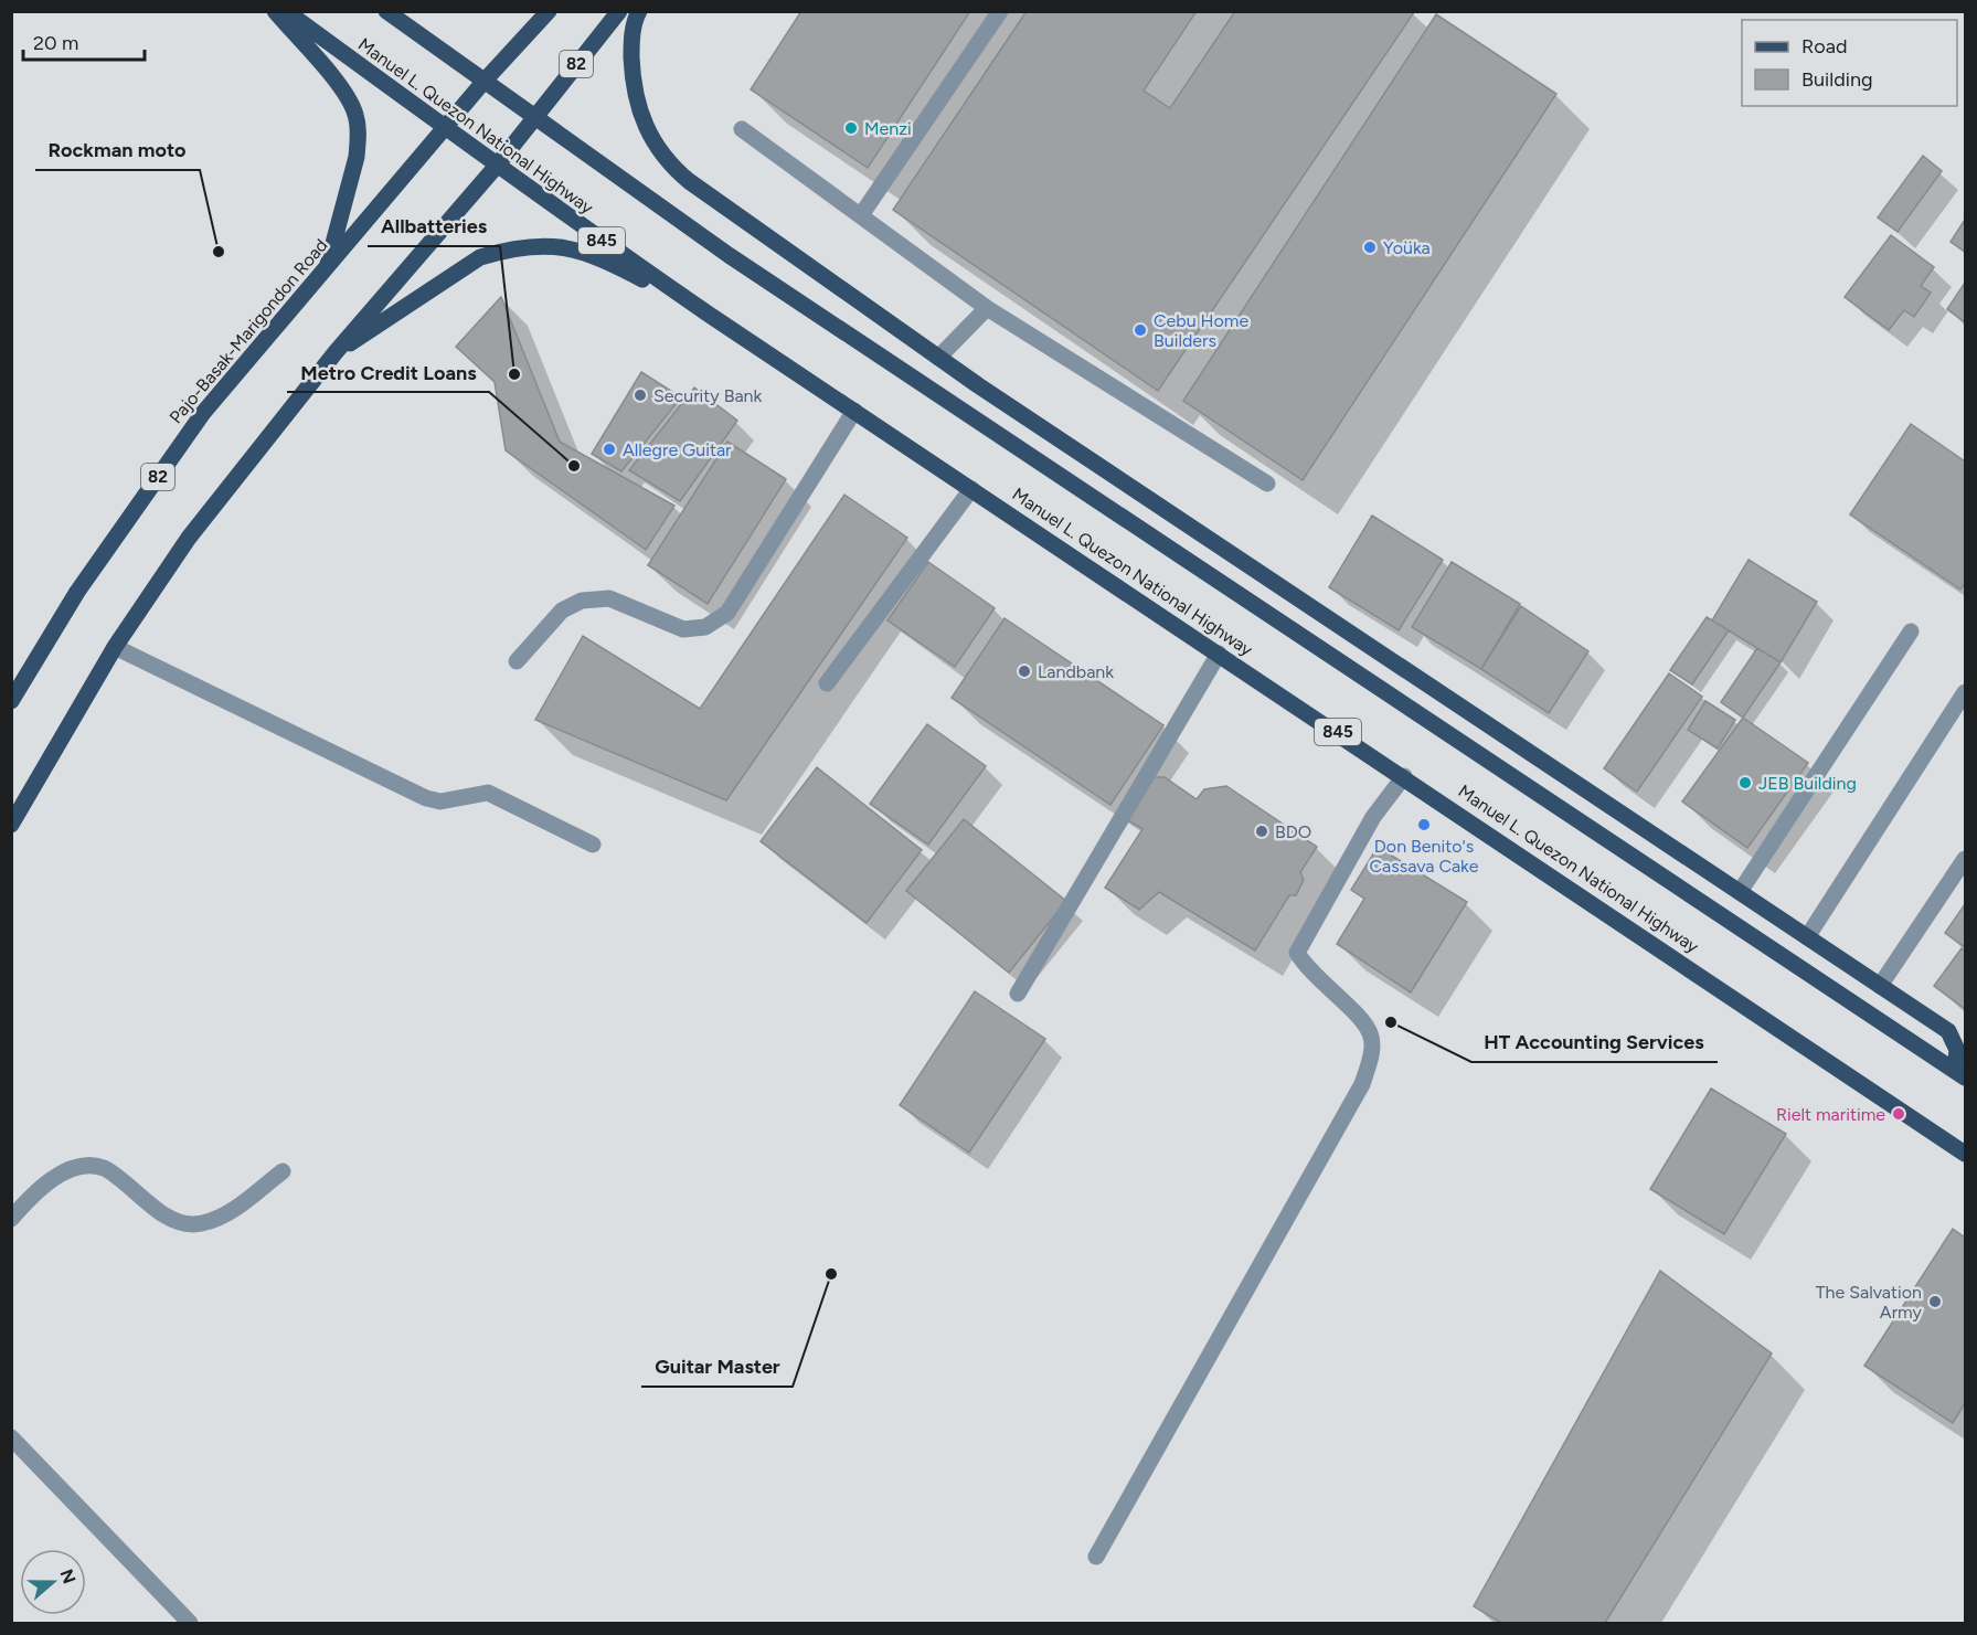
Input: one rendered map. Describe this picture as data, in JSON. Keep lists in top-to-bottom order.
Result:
{
  "streets": {
    "main road": [
      "82",
      "Manuel L. Quezon National Highway",
      "845",
      "Pajo-Basak-Marigondon Road"
    ]
  },
  "crossings": [
    ["82", "Manuel L. Quezon National Highway"],
    ["Manuel L. Quezon National Highway", "Pajo-Basak-Marigondon Road"]
  ],
  "places": [
    "Menzi",
    "Yoüka",
    "Rockman moto",
    "Cebu Home Builders",
    "Allbatteries",
    "Security Bank",
    "Allegre Guitar",
    "Metro Credit Loans",
    "Landbank",
    "JEB Building",
    "Don Benito's Cassava Cake",
    "BDO",
    "HT Accounting Services",
    "Rielt maritime",
    "Guitar Master",
    "The Salvation Army"
  ],
  "legend": ["Road", "Building"],
  "scale_bar": "20 m",
  "north": "right"
}
